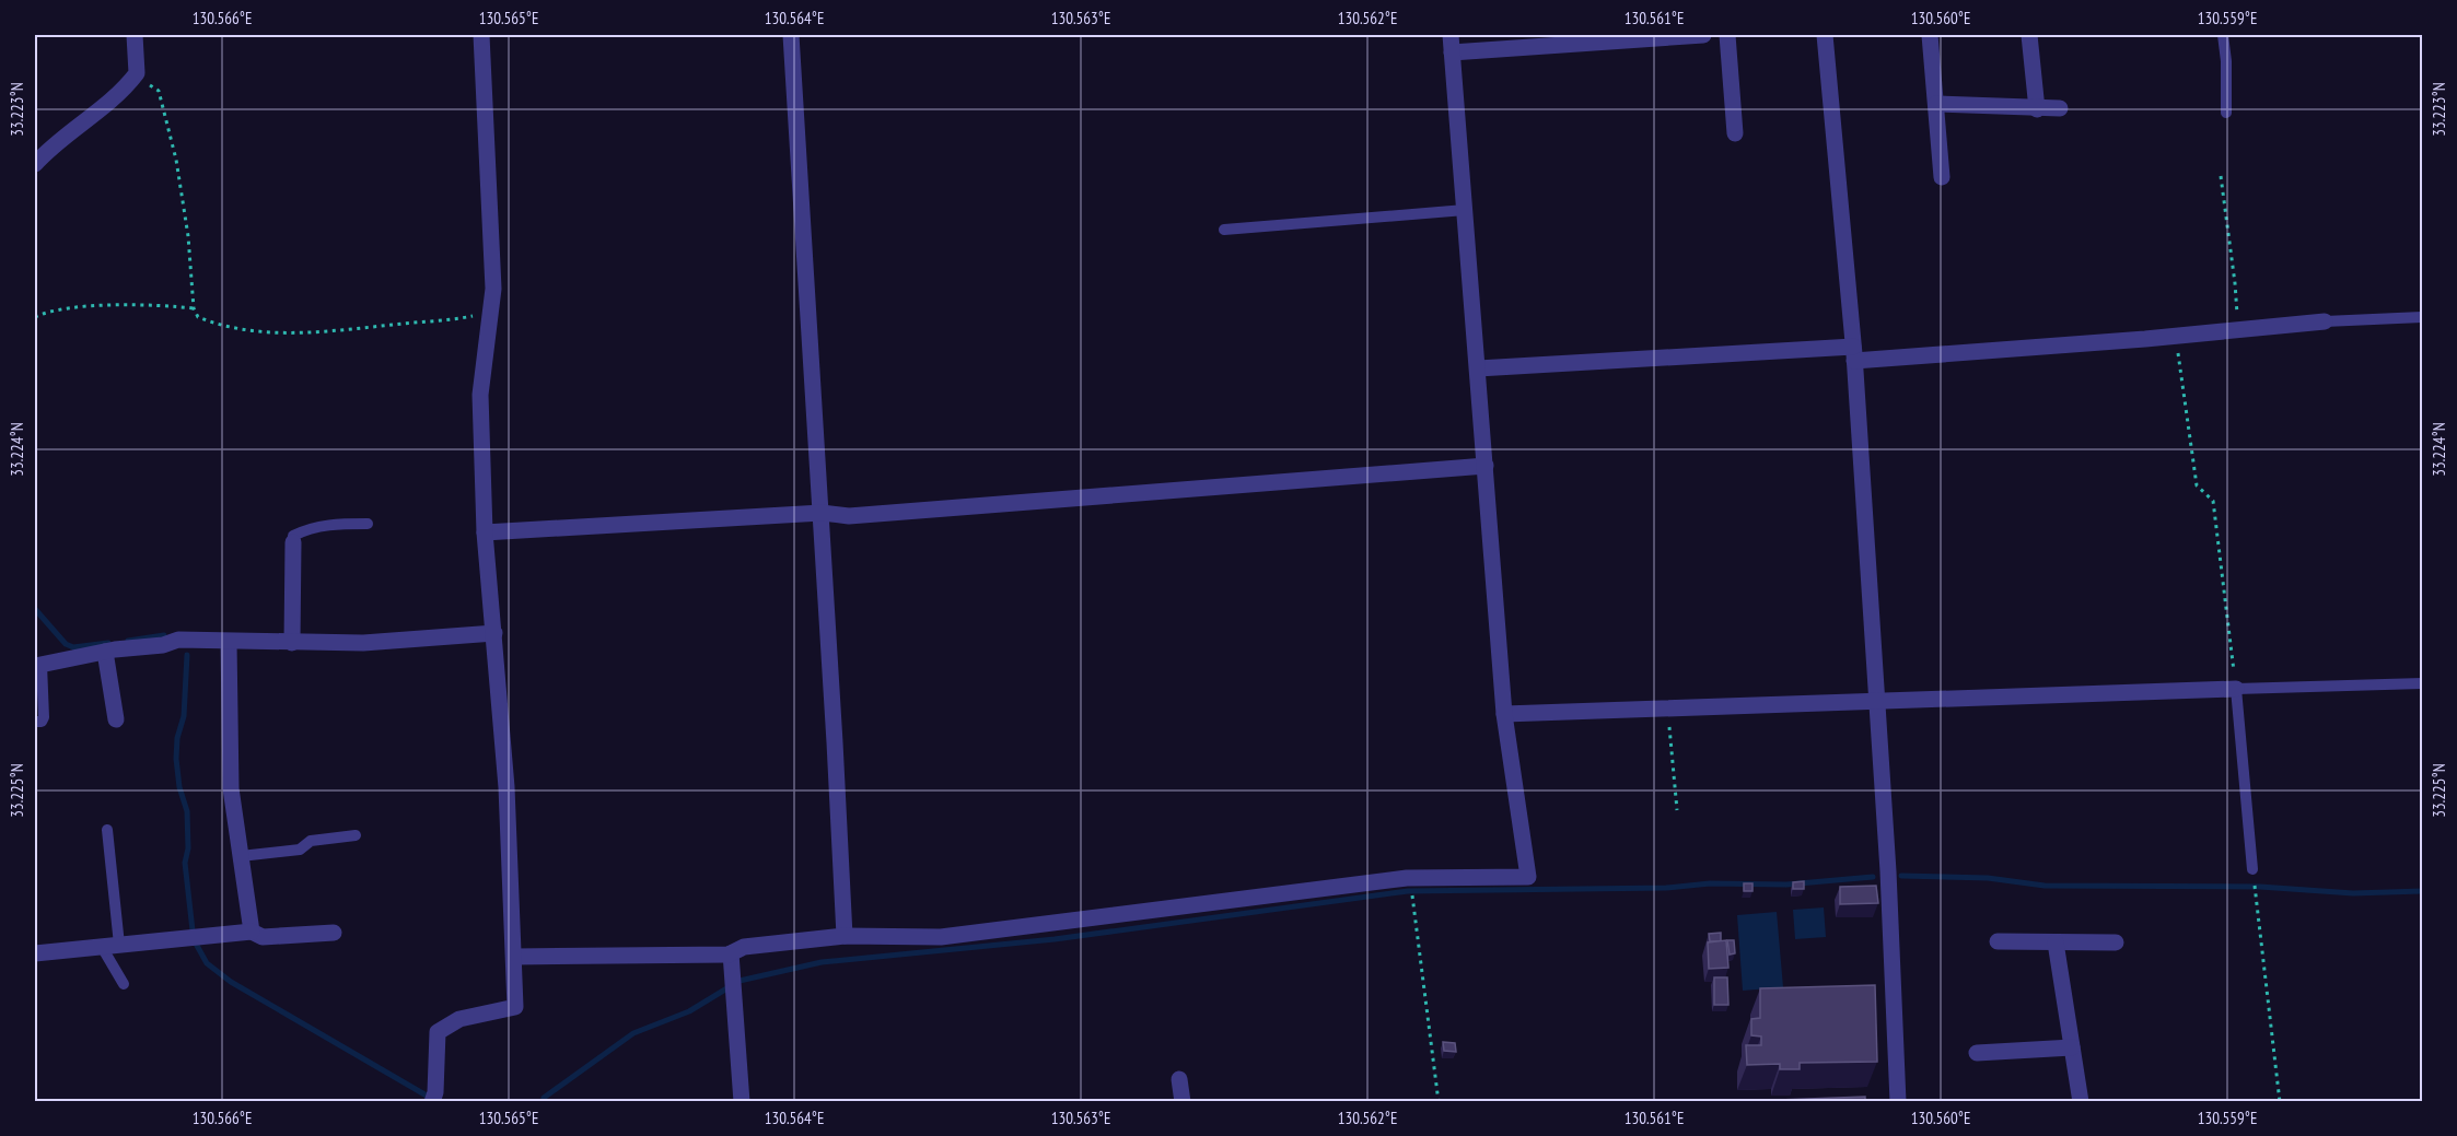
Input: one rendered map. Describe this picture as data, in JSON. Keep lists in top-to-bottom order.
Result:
{
  "coordinates": [
    "130.566°E",
    "130.565°E",
    "130.564°E",
    "130.563°E",
    "130.562°E",
    "130.561°E",
    "130.560°E",
    "130.559°E",
    "33.223°N",
    "33.224°N",
    "33.225°N"
  ]
}
